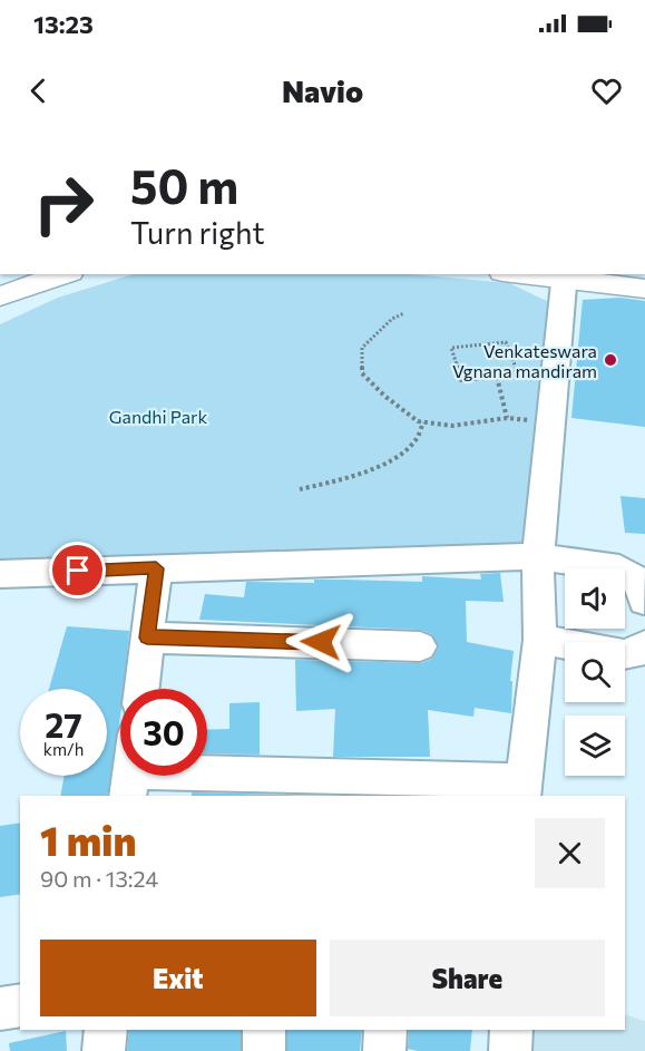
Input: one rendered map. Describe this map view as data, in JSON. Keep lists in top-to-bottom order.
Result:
{
  "parks": ["Gandhi Park"],
  "places": ["Venkateswara Vgnana mandiram"],
  "page": {
    "status": "13:23",
    "header": "Navio",
    "turn": ["50 m", "Turn right"],
    "speed": "27 km/h",
    "limit": "30",
    "heading": ["1 min", "90 m · 13:24"],
    "buttons": ["Exit", "Share"]
  }
}
